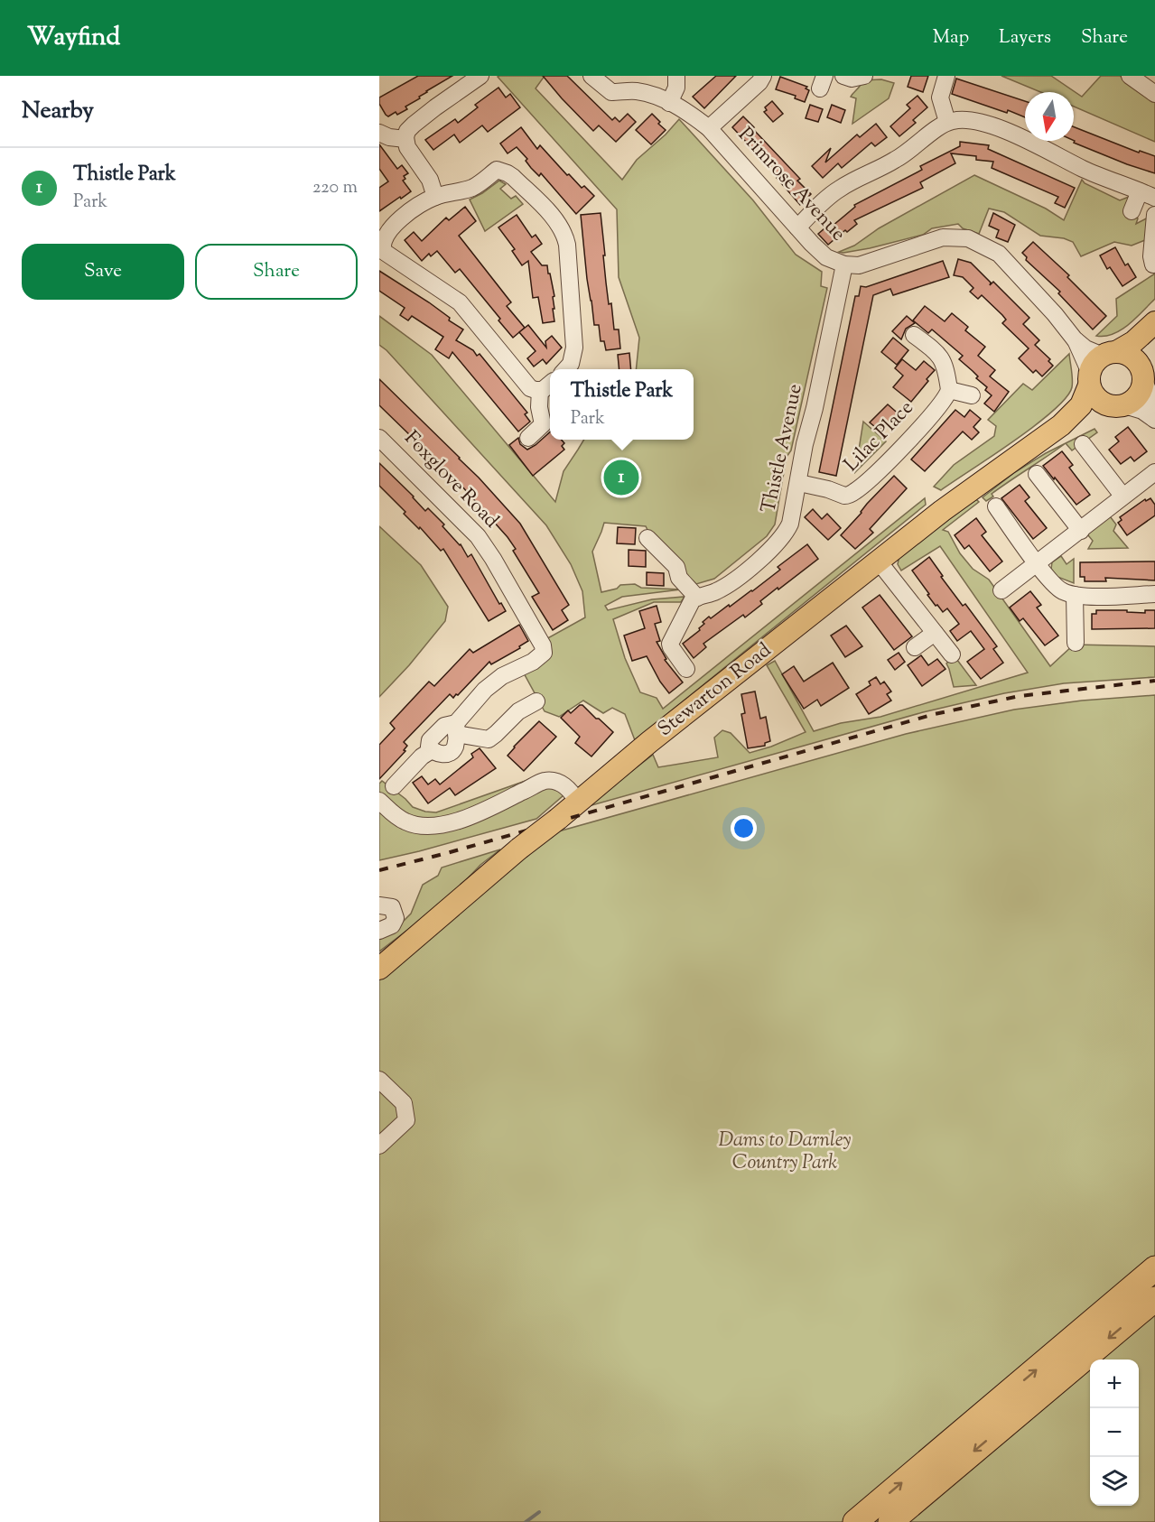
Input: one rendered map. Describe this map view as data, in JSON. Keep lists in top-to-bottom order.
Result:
{
  "streets": {
    "main road": ["Stewarton Road"],
    "street": [
      "Primrose Avenue",
      "Lilac Place",
      "Thistle Avenue",
      "Foxglove Road"
    ]
  },
  "crossings": [
    ["Primrose Avenue", "Thistle Avenue"],
    ["Primrose Avenue", "Stewarton Road"],
    ["Lilac Place", "Thistle Avenue"]
  ],
  "parks": ["Dams to Darnley Country Park"],
  "north": "bottom",
  "page": {
    "header": "Wayfind",
    "nav": ["Map", "Layers", "Share"],
    "heading": "Nearby",
    "list": [
      {
        "mark": "1",
        "name": "Thistle Park",
        "note": "Park",
        "value": "220 m"
      }
    ],
    "buttons": ["Save", "Share"],
    "popup": ["Thistle Park", "Park"],
    "pins": "1",
    "map_buttons": ["+", "−"]
  }
}
